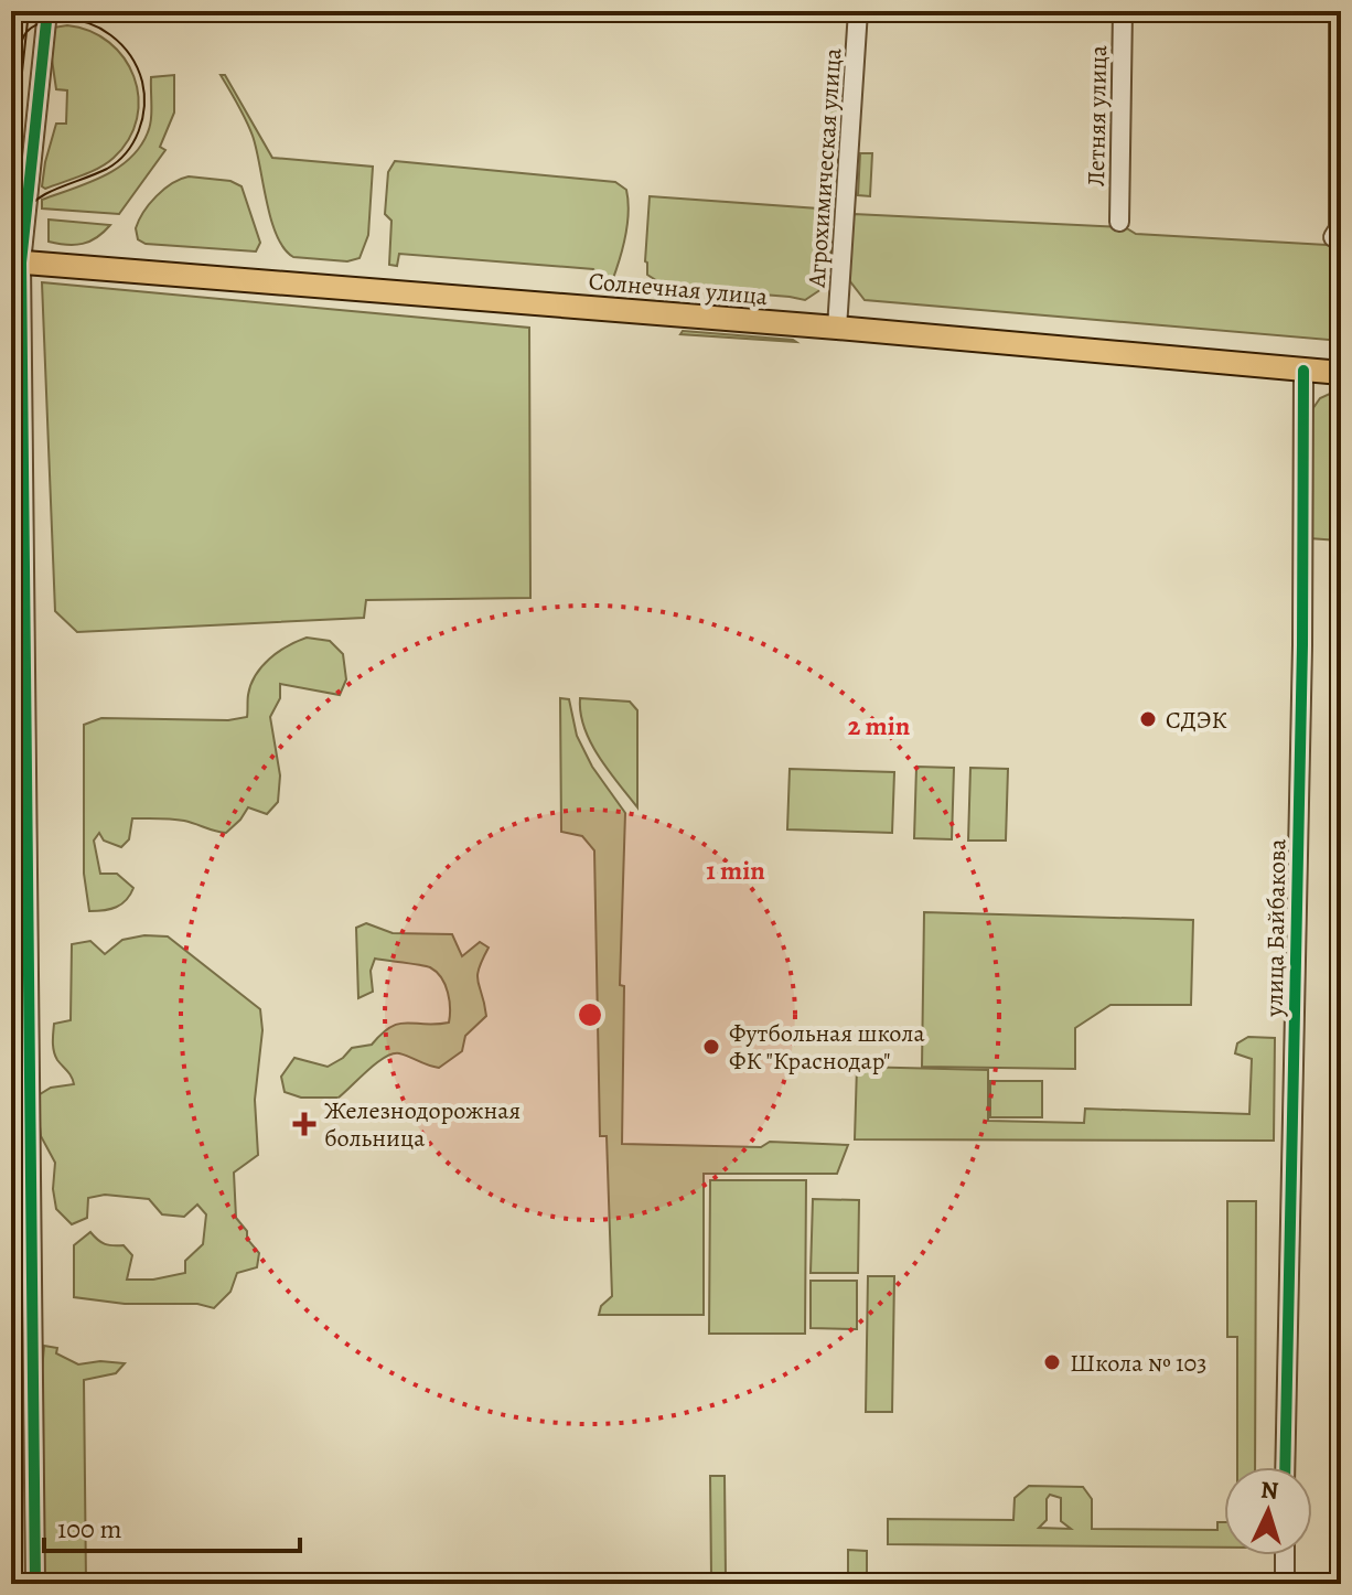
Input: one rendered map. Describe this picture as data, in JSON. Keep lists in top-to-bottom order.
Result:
{
  "streets": {
    "main road": ["Солнечная улица"],
    "street": ["Летняя улица", "Агрохимическая улица", "улица Байбакова"]
  },
  "crossings": [
    ["Агрохимическая улица", "Солнечная улица"],
    ["Солнечная улица", "улица Байбакова"]
  ],
  "places": {
    "other": ["СДЭК", "Футбольная школа ФК \"Краснодар\"", "Школа № 103"],
    "health": ["Железнодорожная больница"]
  },
  "scale_bar": "100 m",
  "north": "top",
  "rings": ["2 min", "1 min"]
}
